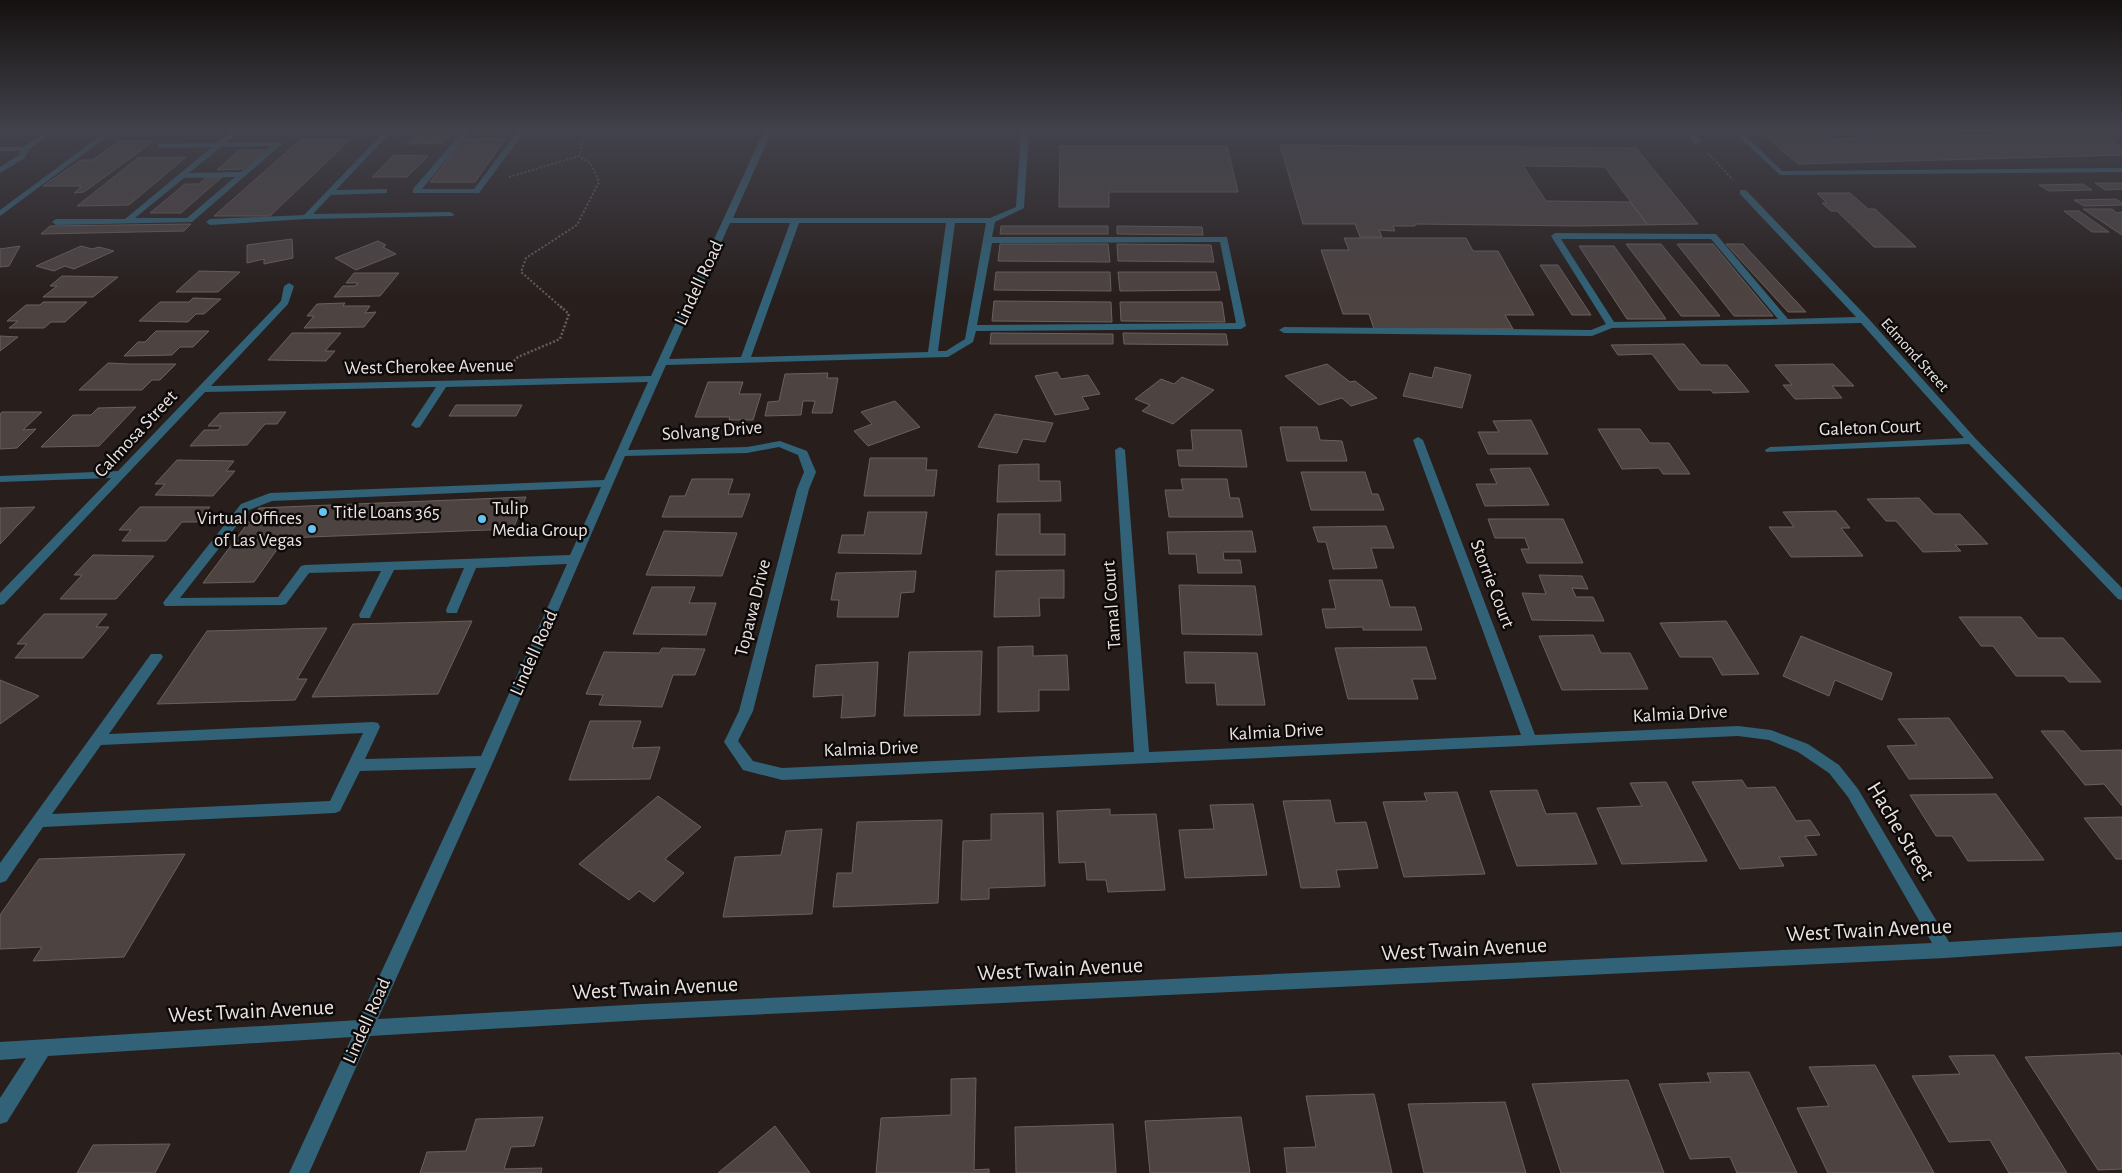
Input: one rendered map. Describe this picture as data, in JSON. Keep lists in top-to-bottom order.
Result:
{
  "streets": {
    "street": [
      "Lindell Road",
      "Edmond Street",
      "West Cherokee Avenue",
      "Galeton Court",
      "Solvang Drive",
      "Calmosa Street",
      "Storrie Court",
      "Tamal Court",
      "Topawa Drive",
      "Kalmia Drive",
      "Hache Street",
      "West Twain Avenue"
    ]
  },
  "crossings": [
    ["Lindell Road", "West Cherokee Avenue"],
    ["Lindell Road", "Solvang Drive"],
    ["Lindell Road", "West Twain Avenue"],
    ["Edmond Street", "Galeton Court"],
    ["West Cherokee Avenue", "Calmosa Street"],
    ["Solvang Drive", "Topawa Drive"],
    ["Storrie Court", "Kalmia Drive"],
    ["Tamal Court", "Kalmia Drive"],
    ["Topawa Drive", "Kalmia Drive"],
    ["Kalmia Drive", "Hache Street"],
    ["Hache Street", "West Twain Avenue"]
  ],
  "places": ["Title Loans 365", "Tulip Media Group", "Virtual Offices of Las Vegas"]
}
